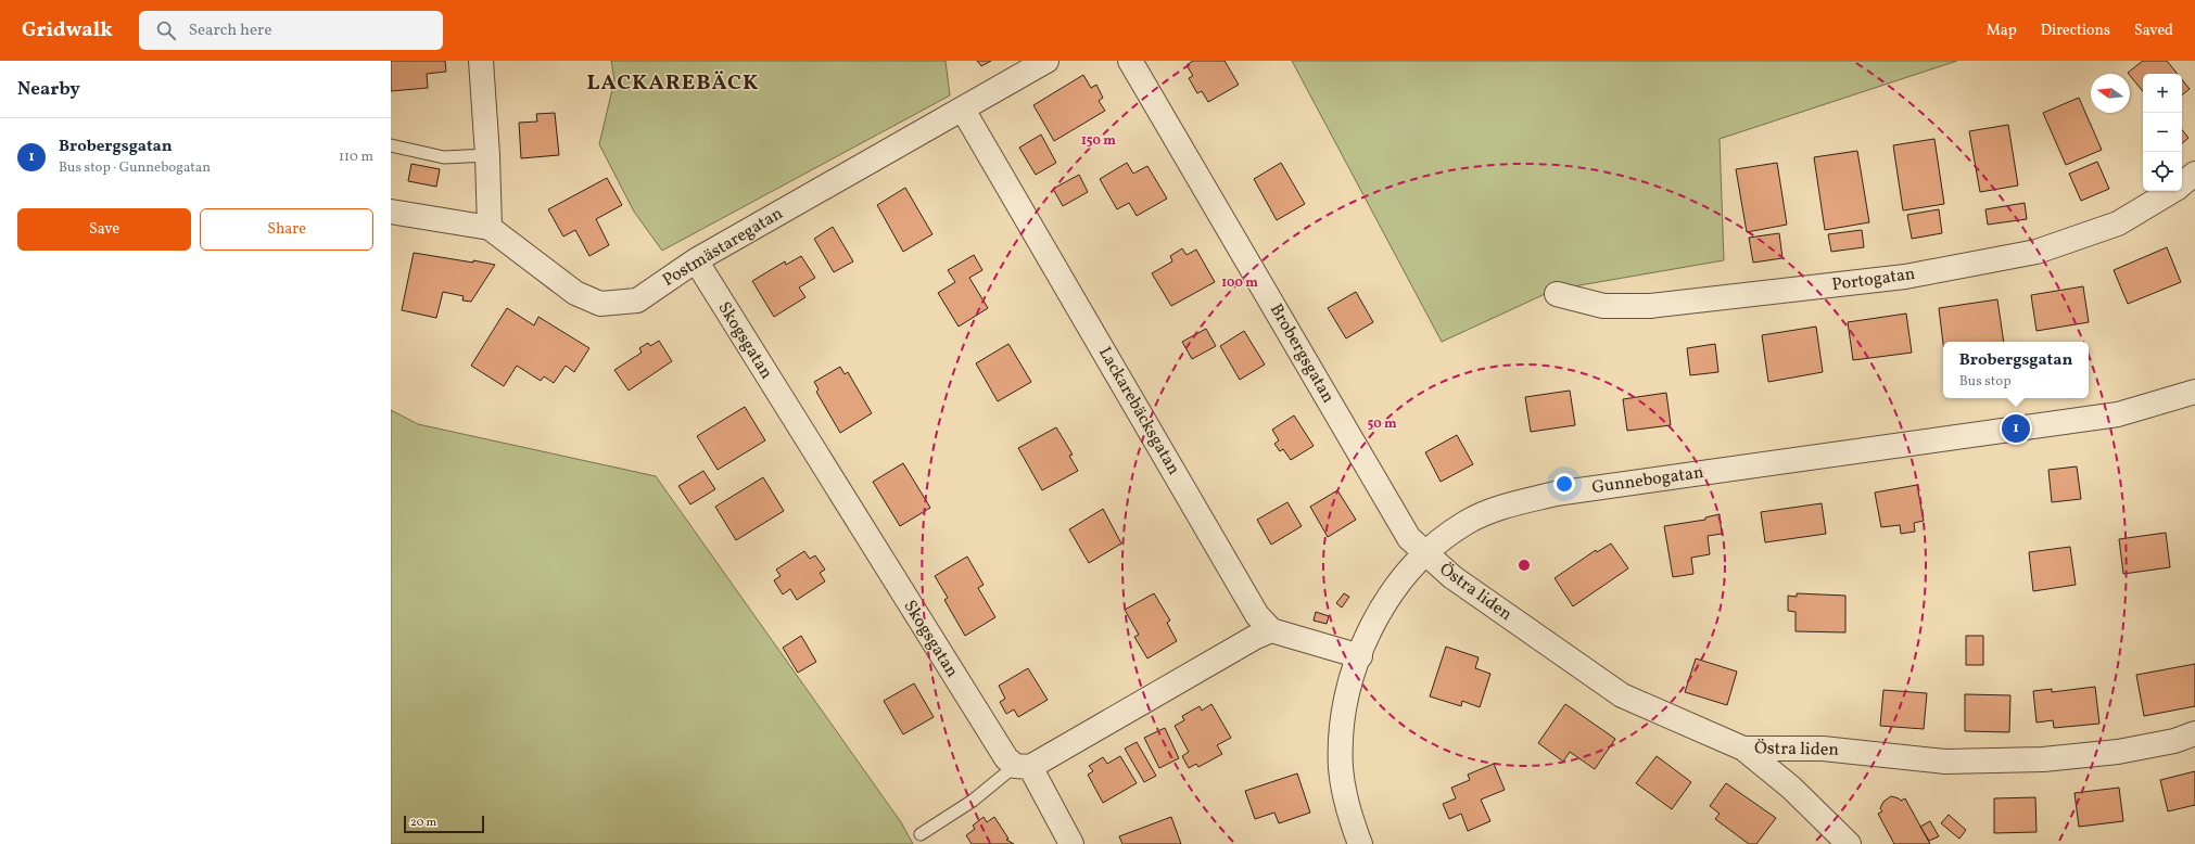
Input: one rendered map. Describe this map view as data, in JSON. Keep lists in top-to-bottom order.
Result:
{
  "streets": {
    "street": [
      "Postmästaregatan",
      "Portogatan",
      "Skogsgatan",
      "Brobergsgatan",
      "Lackarebäcksgatan",
      "Gunnebogatan",
      "Östra liden"
    ]
  },
  "crossings": [
    ["Postmästaregatan", "Skogsgatan"],
    ["Postmästaregatan", "Lackarebäcksgatan"],
    ["Brobergsgatan", "Gunnebogatan"],
    ["Brobergsgatan", "Östra liden"],
    ["Gunnebogatan", "Östra liden"]
  ],
  "districts": ["LACKAREBÄCK"],
  "scale_bar": "20 m",
  "north": "left",
  "page": {
    "header": "Gridwalk",
    "search": "Search here",
    "nav": ["Map", "Directions", "Saved"],
    "heading": "Nearby",
    "map_buttons": ["+", "−"],
    "list": [
      {
        "mark": "1",
        "name": "Brobergsgatan",
        "note": "Bus stop · Gunnebogatan",
        "value": "110 m"
      }
    ],
    "buttons": ["Save", "Share"],
    "popup": ["Brobergsgatan", "Bus stop"],
    "pins": "1",
    "scale": "20 m"
  },
  "rings": ["150 m", "100 m", "50 m"]
}
